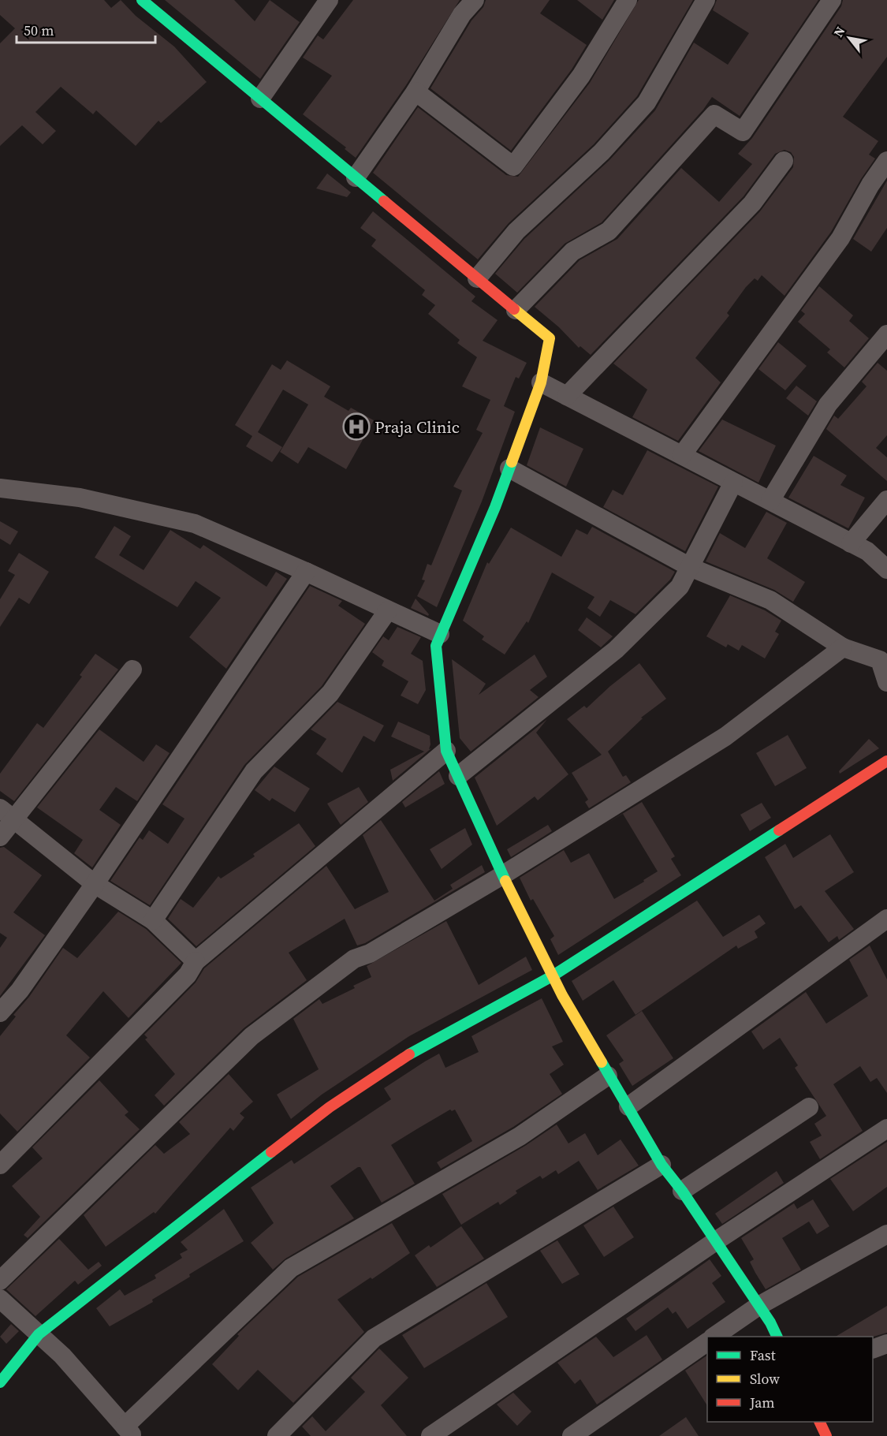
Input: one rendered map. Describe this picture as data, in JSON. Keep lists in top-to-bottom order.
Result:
{
  "places": {
    "hospital": ["Praja Clinic"]
  },
  "legend": ["Fast", "Slow", "Jam"],
  "scale_bar": "50 m",
  "north": "top left"
}
